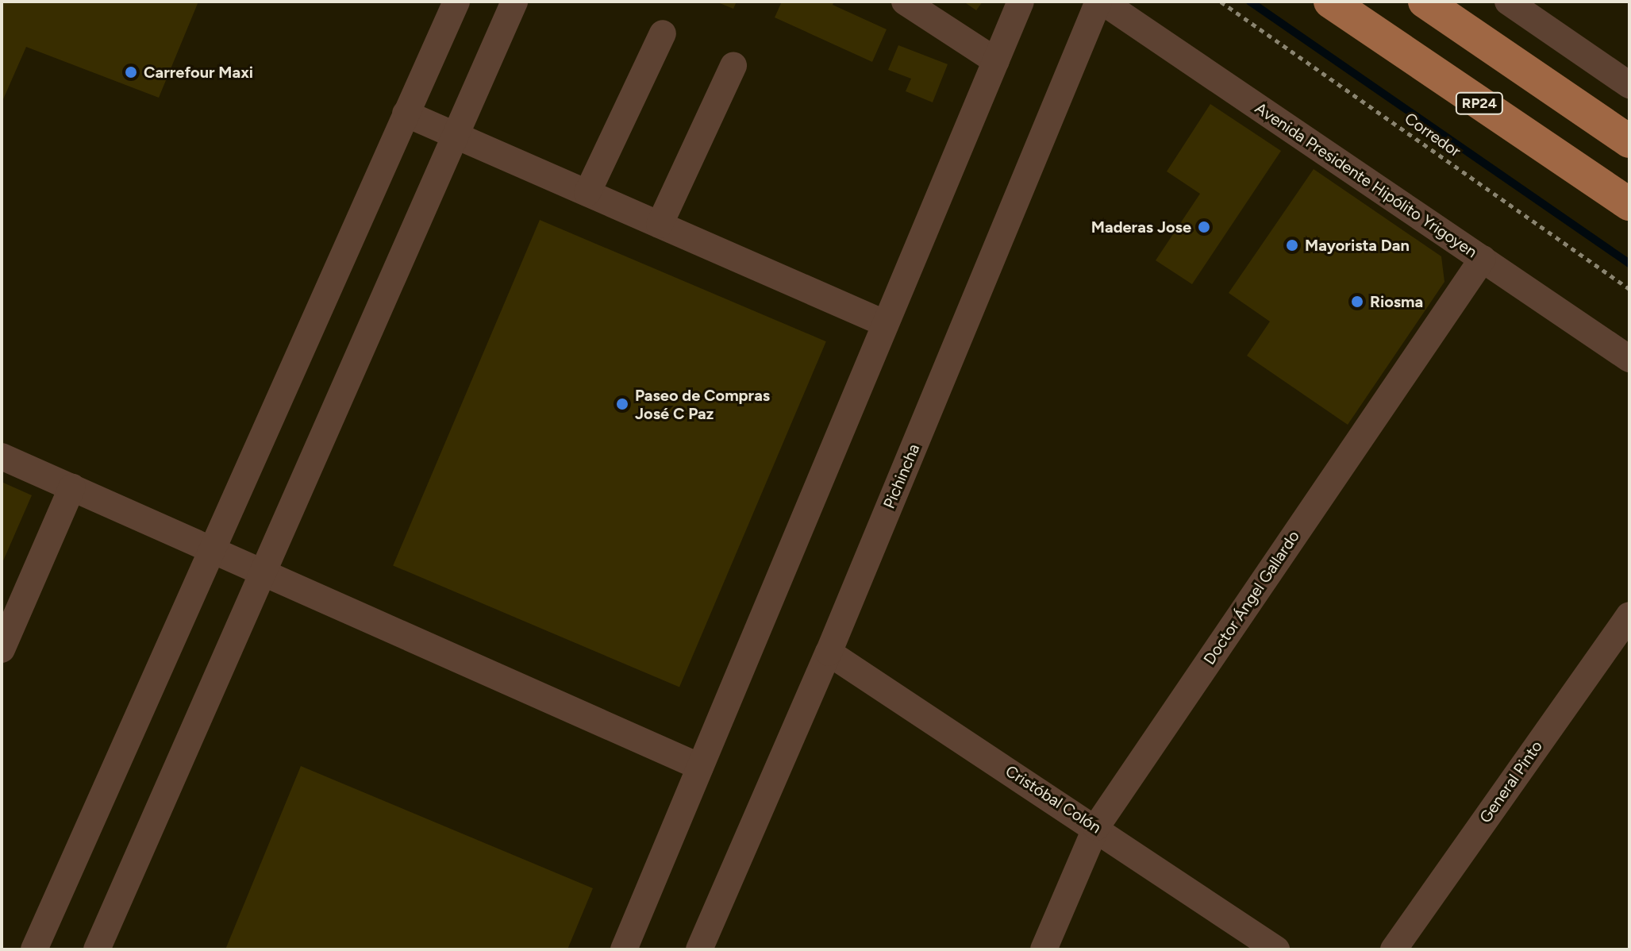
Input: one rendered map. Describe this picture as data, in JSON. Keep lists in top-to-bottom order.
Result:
{
  "streets": {
    "main road": ["RP24"],
    "street": [
      "Avenida Presidente Hipólito Yrigoyen",
      "Pichincha",
      "Doctor Ángel Gallardo",
      "General Pinto",
      "Cristóbal Colón"
    ],
    "path": ["Corredor"]
  },
  "crossings": [
    ["Avenida Presidente Hipólito Yrigoyen", "Pichincha"],
    ["Avenida Presidente Hipólito Yrigoyen", "Doctor Ángel Gallardo"],
    ["Pichincha", "Cristóbal Colón"],
    ["Doctor Ángel Gallardo", "Cristóbal Colón"]
  ],
  "places": [
    "Carrefour Maxi",
    "Maderas Jose",
    "Mayorista Dan",
    "Riosma",
    "Paseo de Compras José C Paz"
  ]
}
